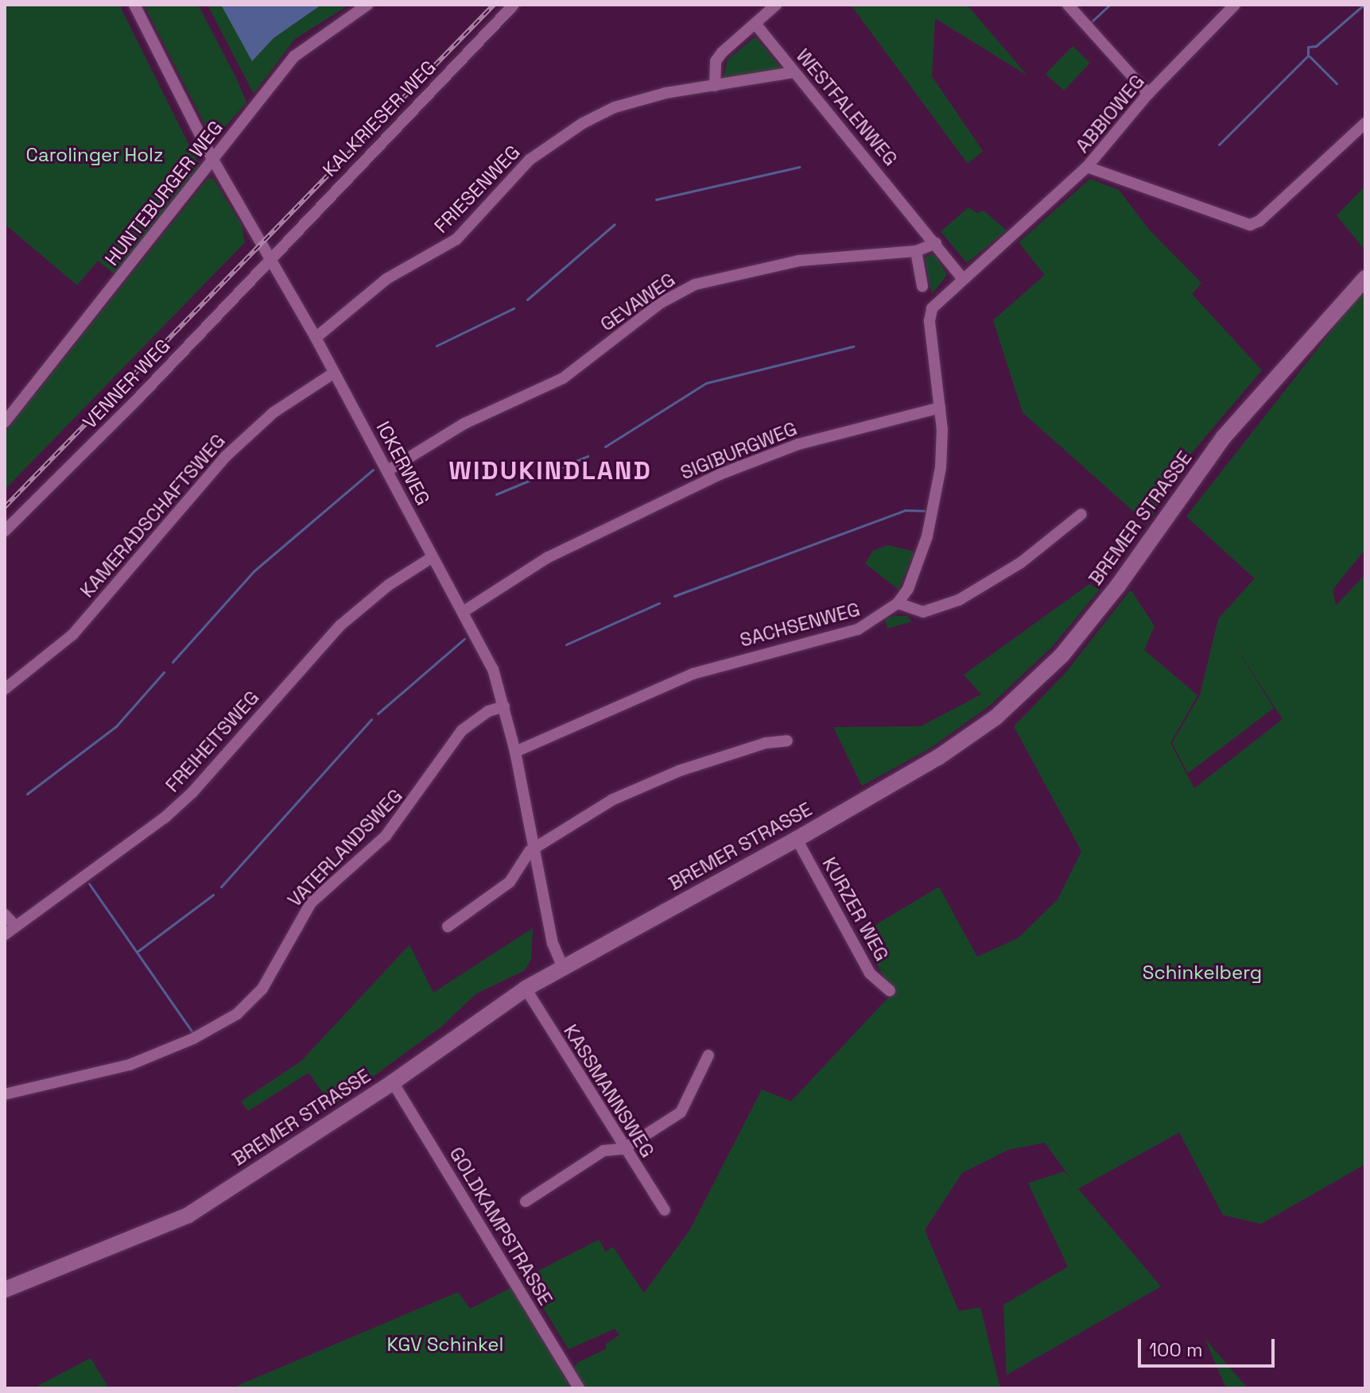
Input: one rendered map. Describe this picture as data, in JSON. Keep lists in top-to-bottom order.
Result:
{
  "streets": {
    "main road": ["BREMER STRASSE"],
    "street": [
      "WESTFALENWEG",
      "ABBIOWEG",
      "KALKRIESER WEG",
      "FRIESENWEG",
      "HUNTEBURGER WEG",
      "GEVAWEG",
      "VENNER WEG",
      "SIGIBURGWEG",
      "ICKERWEG",
      "KAMERADSCHAFTSWEG",
      "SACHSENWEG",
      "FREIHEITSWEG",
      "VATERLANDSWEG",
      "KURZER WEG",
      "KASSMANNSWEG",
      "GOLDKAMPSTRASSE"
    ]
  },
  "crossings": [
    ["WESTFALENWEG", "ABBIOWEG"],
    ["WESTFALENWEG", "FRIESENWEG"],
    ["WESTFALENWEG", "GEVAWEG"],
    ["WESTFALENWEG", "SACHSENWEG"],
    ["ABBIOWEG", "SACHSENWEG"],
    ["KALKRIESER WEG", "VENNER WEG"],
    ["KALKRIESER WEG", "ICKERWEG"],
    ["FRIESENWEG", "ICKERWEG"],
    ["HUNTEBURGER WEG", "ICKERWEG"],
    ["GEVAWEG", "ICKERWEG"],
    ["VENNER WEG", "ICKERWEG"],
    ["SIGIBURGWEG", "ICKERWEG"],
    ["SIGIBURGWEG", "SACHSENWEG"],
    ["ICKERWEG", "KAMERADSCHAFTSWEG"],
    ["ICKERWEG", "BREMER STRASSE"],
    ["ICKERWEG", "SACHSENWEG"],
    ["ICKERWEG", "FREIHEITSWEG"],
    ["ICKERWEG", "VATERLANDSWEG"],
    ["BREMER STRASSE", "KURZER WEG"],
    ["BREMER STRASSE", "KASSMANNSWEG"],
    ["BREMER STRASSE", "GOLDKAMPSTRASSE"]
  ],
  "districts": ["WIDUKINDLAND"],
  "parks": ["Carolinger Holz", "Schinkelberg", "KGV Schinkel"],
  "scale_bar": "100 m"
}
